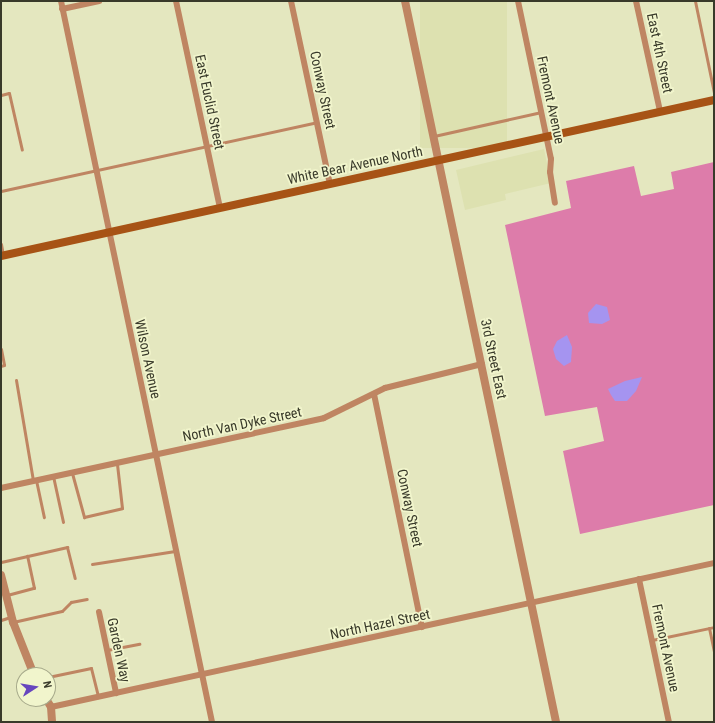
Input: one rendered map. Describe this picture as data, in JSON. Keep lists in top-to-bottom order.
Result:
{
  "streets": {
    "main road": ["White Bear Avenue North"],
    "street": [
      "East 4th Street",
      "Conway Street",
      "Fremont Avenue",
      "East Euclid Street",
      "Wilson Avenue",
      "3rd Street East",
      "North Van Dyke Street",
      "North Hazel Street",
      "Garden Way"
    ]
  },
  "crossings": [
    ["East 4th Street", "White Bear Avenue North"],
    ["Conway Street", "White Bear Avenue North"],
    ["Conway Street", "North Van Dyke Street"],
    ["Conway Street", "North Hazel Street"],
    ["Fremont Avenue", "White Bear Avenue North"],
    ["Fremont Avenue", "North Hazel Street"],
    ["East Euclid Street", "White Bear Avenue North"],
    ["White Bear Avenue North", "Wilson Avenue"],
    ["White Bear Avenue North", "3rd Street East"],
    ["Wilson Avenue", "North Van Dyke Street"],
    ["Wilson Avenue", "North Hazel Street"],
    ["3rd Street East", "North Van Dyke Street"],
    ["3rd Street East", "North Hazel Street"],
    ["North Hazel Street", "Garden Way"]
  ],
  "north": "right"
}
